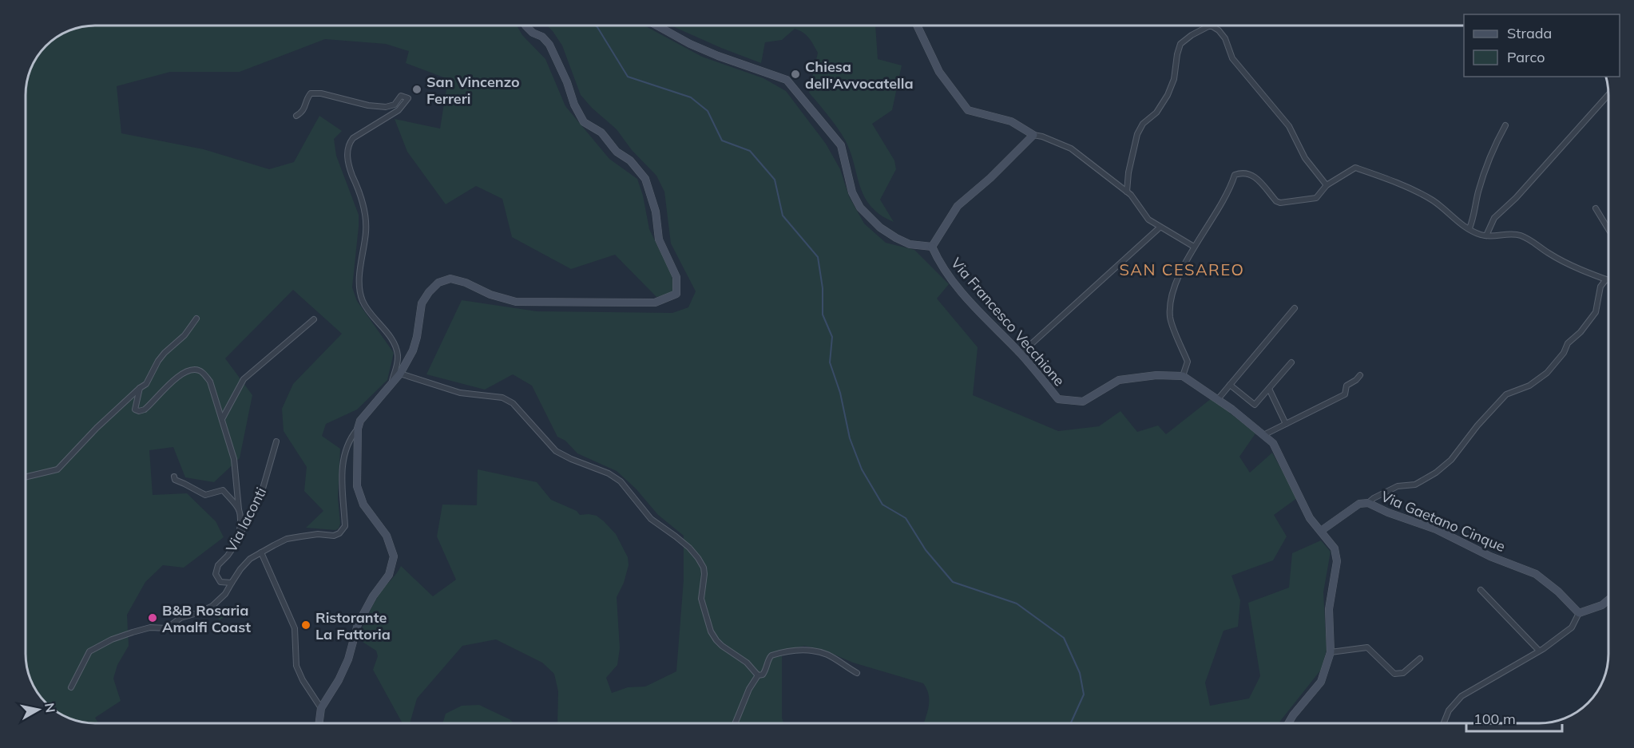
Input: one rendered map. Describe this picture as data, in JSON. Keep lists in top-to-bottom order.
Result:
{
  "streets": {
    "street": ["Via Francesco Vecchione", "Via Iaconti", "Via Gaetano Cinque"]
  },
  "districts": ["SAN CESAREO"],
  "places": [
    "Chiesa dell'Avvocatella",
    "San Vincenzo Ferreri",
    "B&B Rosaria Amalfi Coast",
    "Ristorante La Fattoria"
  ],
  "legend": ["Strada", "Parco"],
  "scale_bar": "100 m",
  "north": "right"
}
